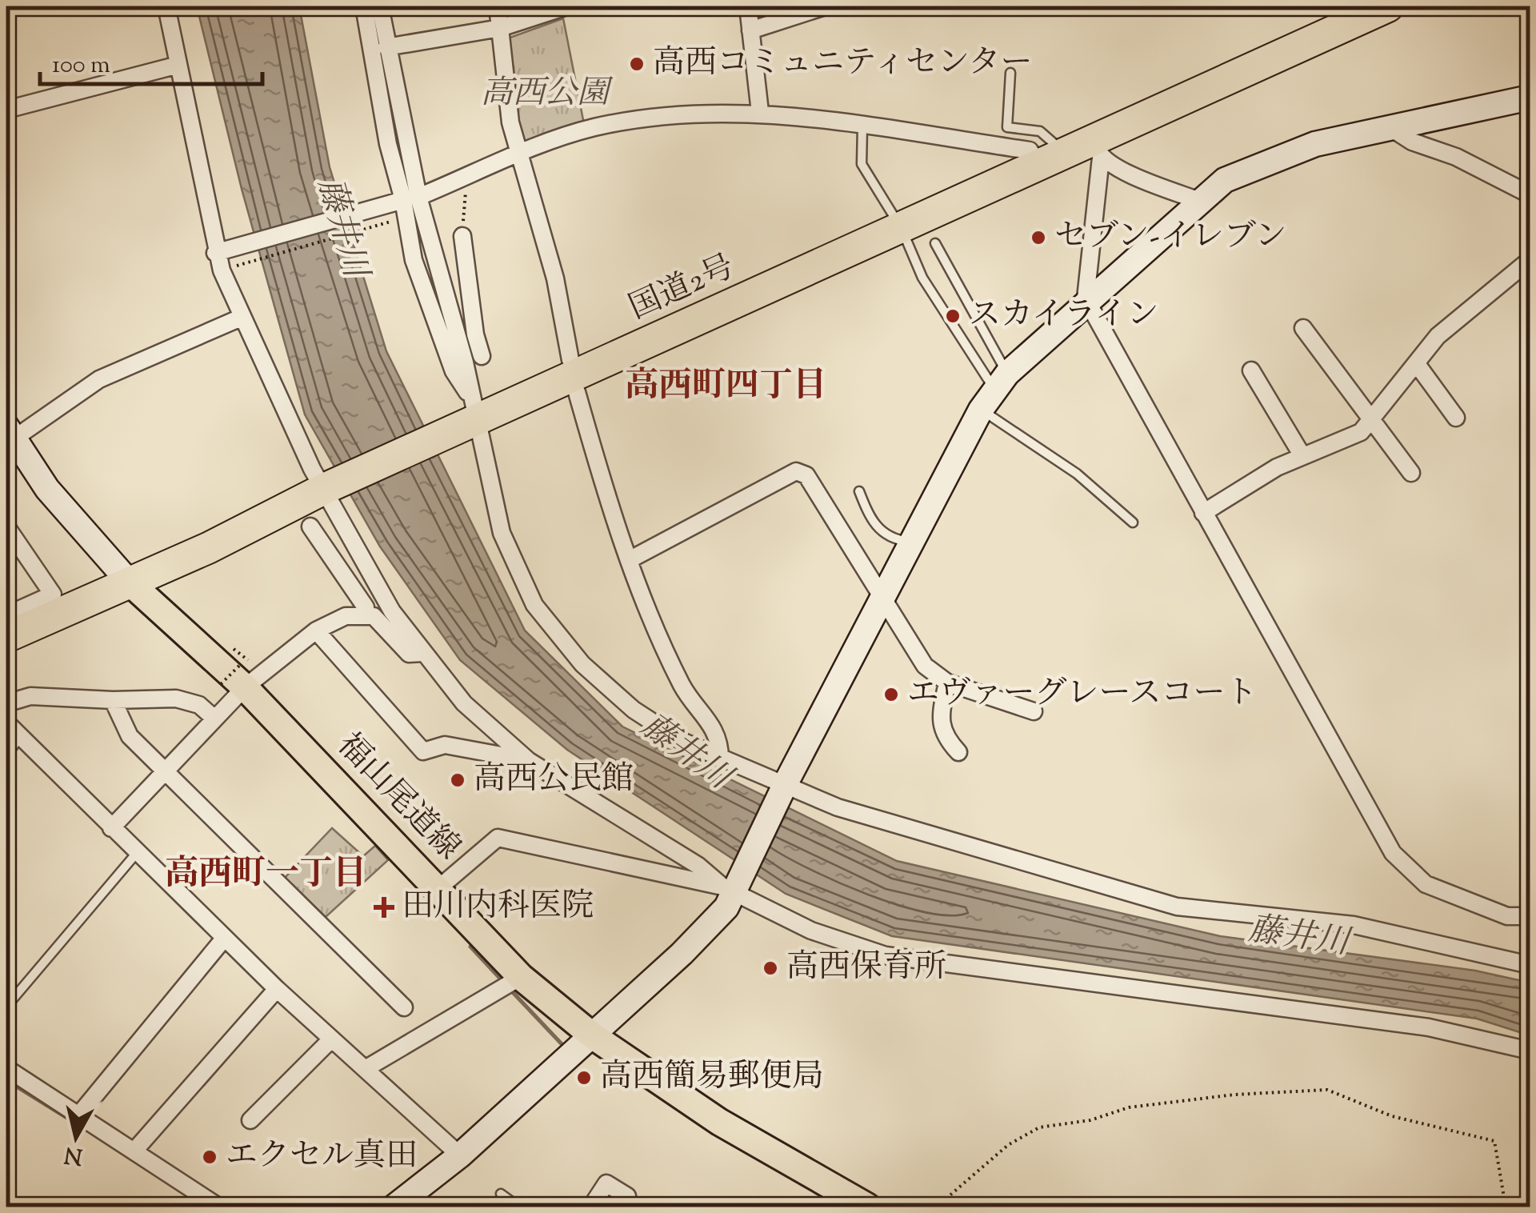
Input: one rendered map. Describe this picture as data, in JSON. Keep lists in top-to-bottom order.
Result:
{
  "streets": {
    "highway": ["国道2号"],
    "main road": ["福山尾道線"]
  },
  "crossings": [
    ["国道2号", "福山尾道線"]
  ],
  "districts": ["高西町四丁目", "高西町一丁目"],
  "water": ["藤井川"],
  "parks": ["高西公園"],
  "places": {
    "other": [
      "高西コミュニティセンター",
      "セブン-イレブン",
      "スカイライン",
      "エヴァーグレースコート",
      "高西公民館",
      "高西保育所",
      "高西簡易郵便局",
      "エクセル真田"
    ],
    "health": ["田川内科医院"]
  },
  "scale_bar": "100 m",
  "north": "bottom"
}
